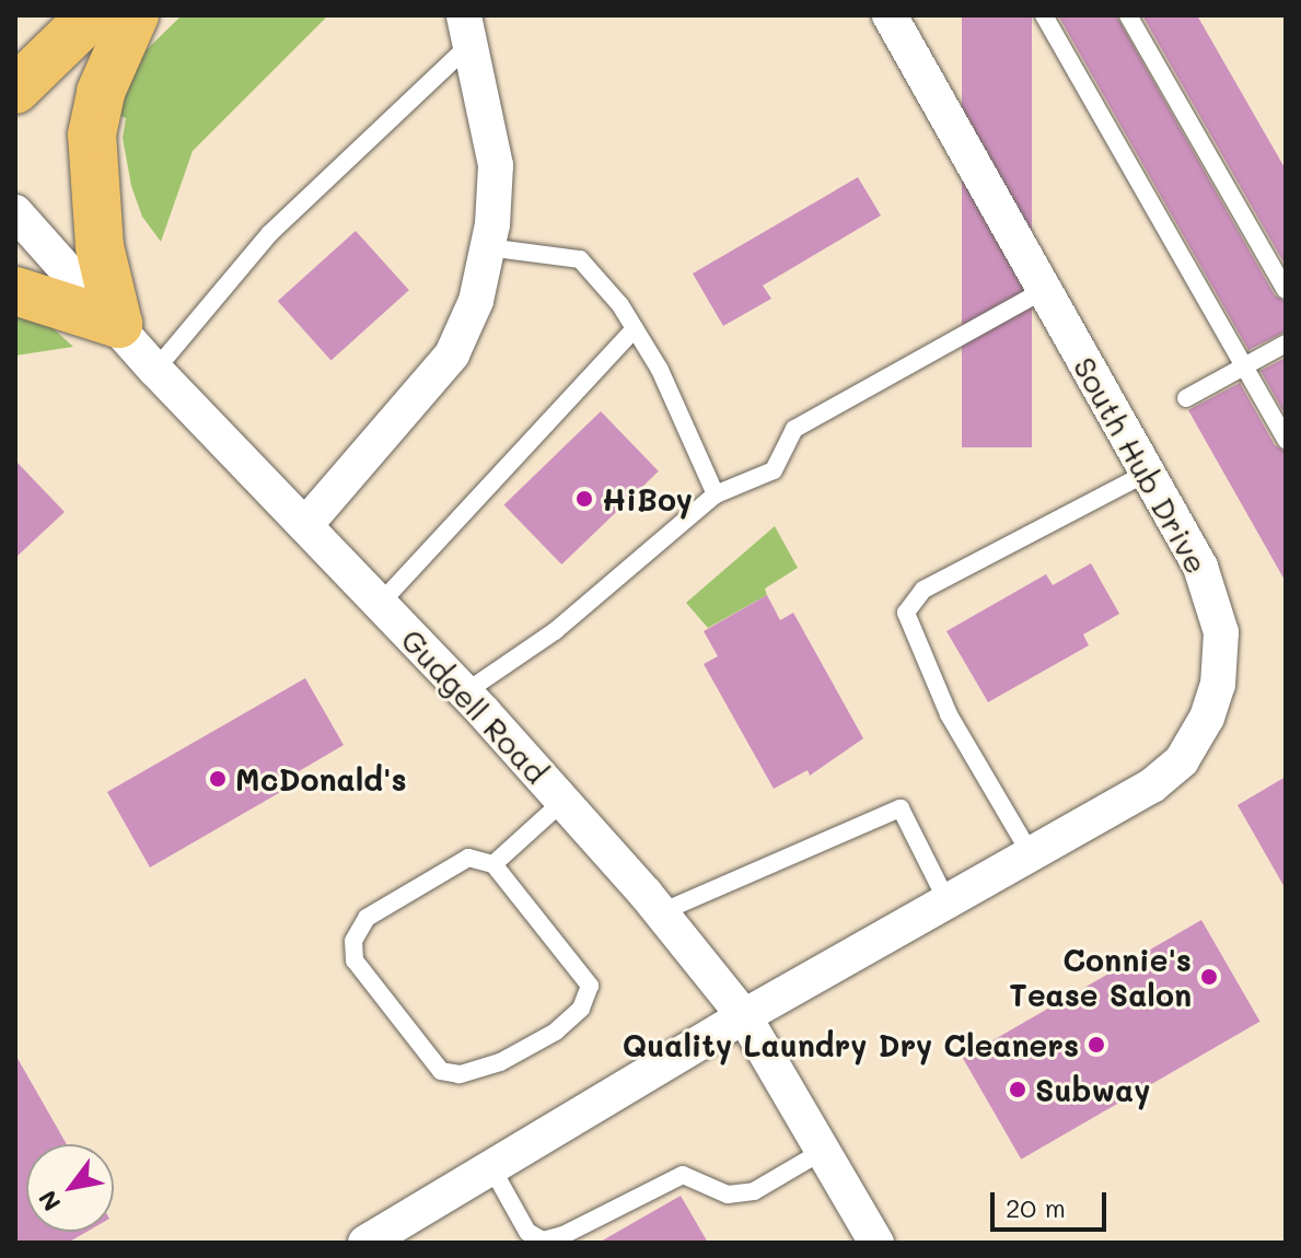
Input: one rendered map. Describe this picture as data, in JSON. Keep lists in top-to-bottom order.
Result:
{
  "streets": {
    "street": ["South Hub Drive", "Gudgell Road"]
  },
  "crossings": [
    ["South Hub Drive", "Gudgell Road"]
  ],
  "places": [
    "HiBoy",
    "McDonald's",
    "Connie's Tease Salon",
    "Quality Laundry Dry Cleaners",
    "Subway"
  ],
  "scale_bar": "20 m",
  "north": "bottom left"
}
